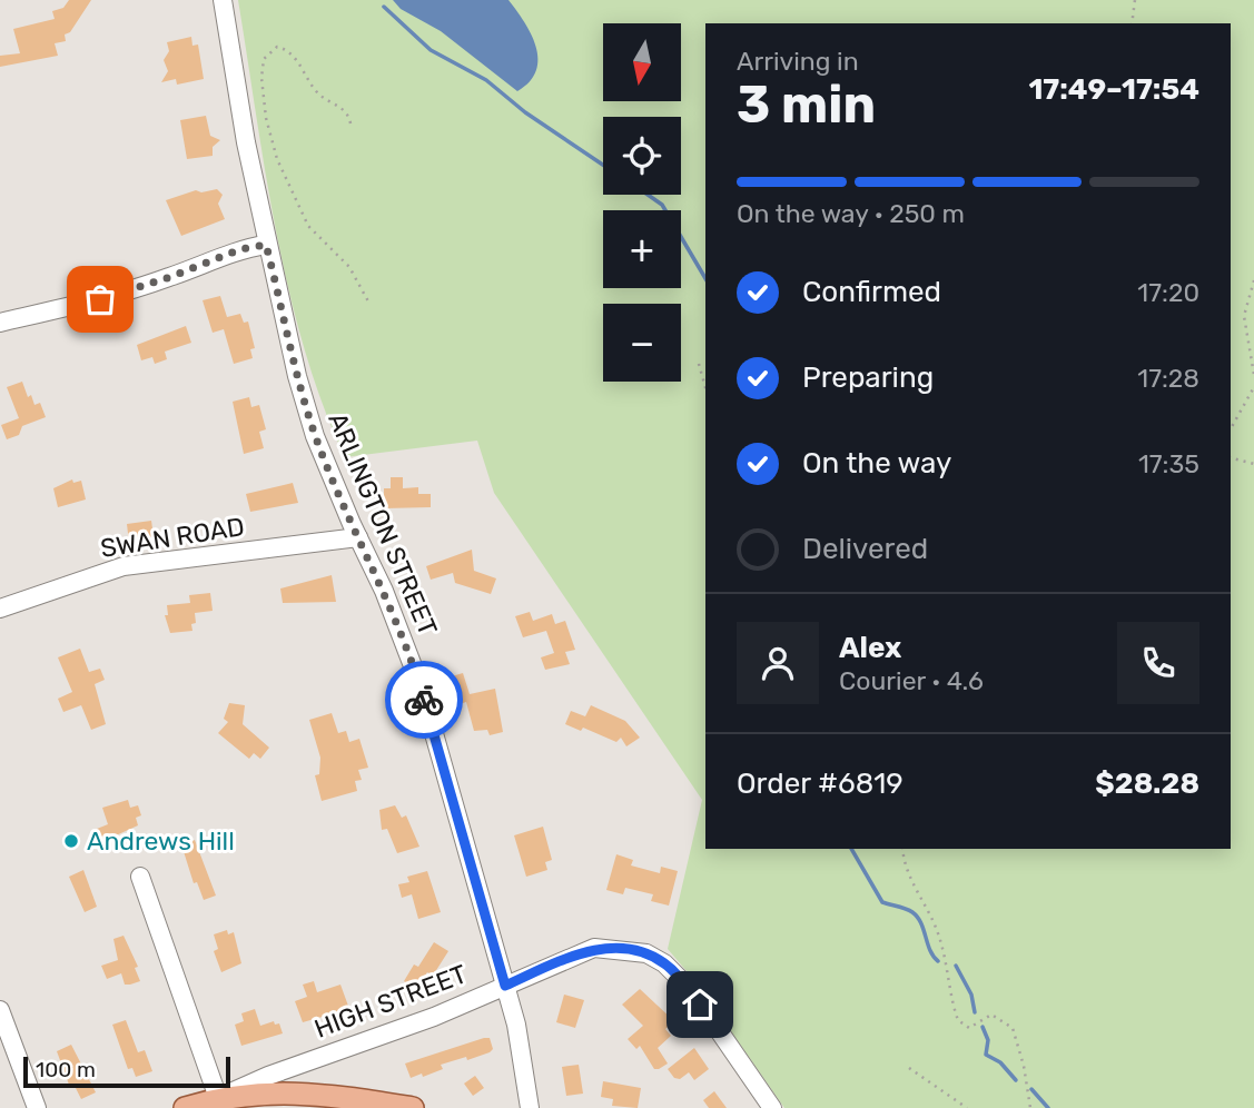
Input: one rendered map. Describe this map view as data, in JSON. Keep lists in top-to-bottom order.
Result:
{
  "streets": {
    "main road": ["HIGH STREET"],
    "street": ["ARLINGTON STREET", "SWAN ROAD"]
  },
  "crossings": [
    ["ARLINGTON STREET", "SWAN ROAD"],
    ["ARLINGTON STREET", "HIGH STREET"]
  ],
  "places": ["Andrews Hill"],
  "scale_bar": "100 m",
  "north": "bottom",
  "page": {
    "map_buttons": ["+", "−"],
    "heading": ["3 min", "Arriving in", "17:49–17:54"],
    "panel": [
      "Alex",
      "Courier · 4.6",
      "Order #6819",
      "$28.28"
    ],
    "bar": "On the way · 250 m",
    "list": [
      ["Confirmed", "17:20"],
      ["Preparing", "17:28"],
      ["On the way", "17:35"],
      "Delivered"
    ],
    "scale": "100 m"
  }
}
